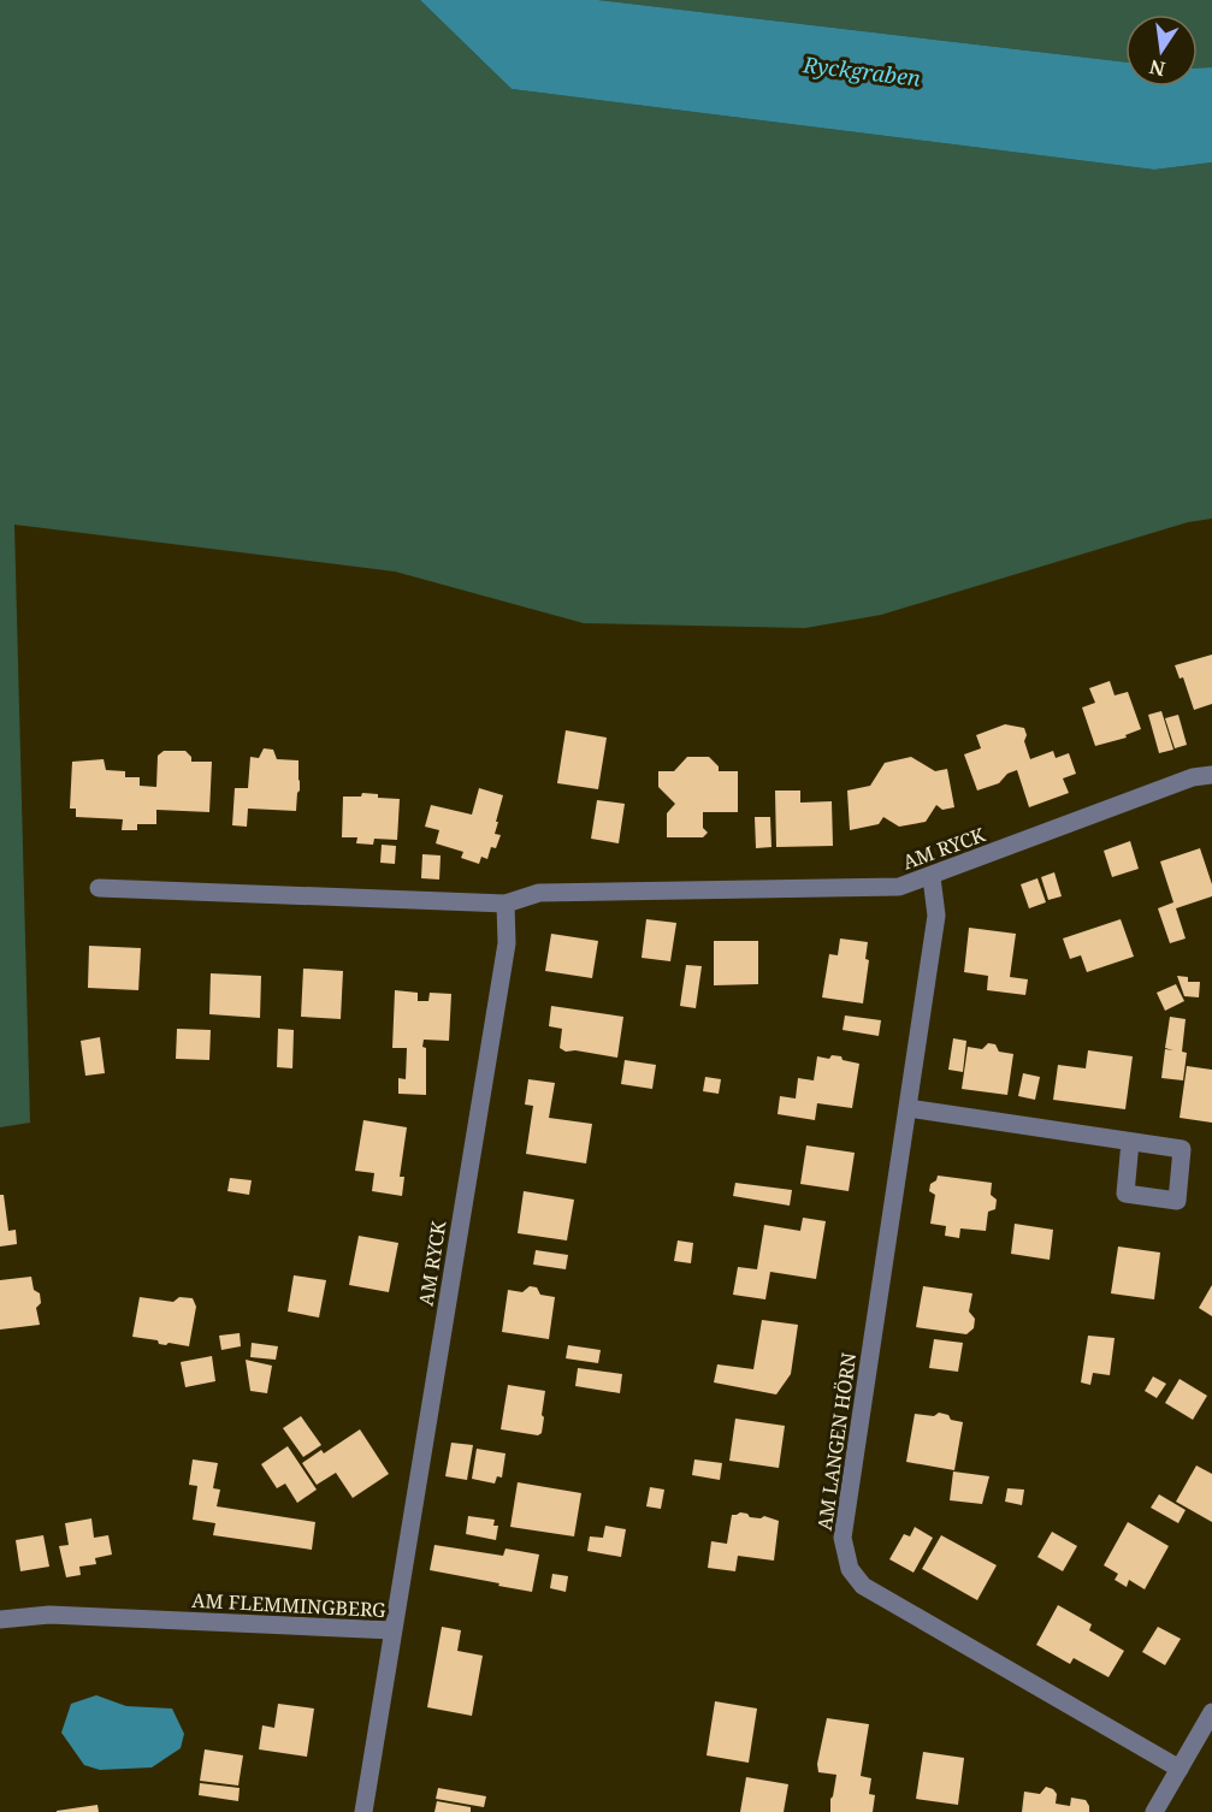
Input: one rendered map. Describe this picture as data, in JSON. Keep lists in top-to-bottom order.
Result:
{
  "streets": {
    "street": ["AM RYCK", "AM LANGEN HÖRN", "AM FLEMMINGBERG"]
  },
  "crossings": [
    ["AM RYCK", "AM LANGEN HÖRN"],
    ["AM RYCK", "AM FLEMMINGBERG"]
  ],
  "water": ["Ryckgraben"],
  "north": "bottom"
}
